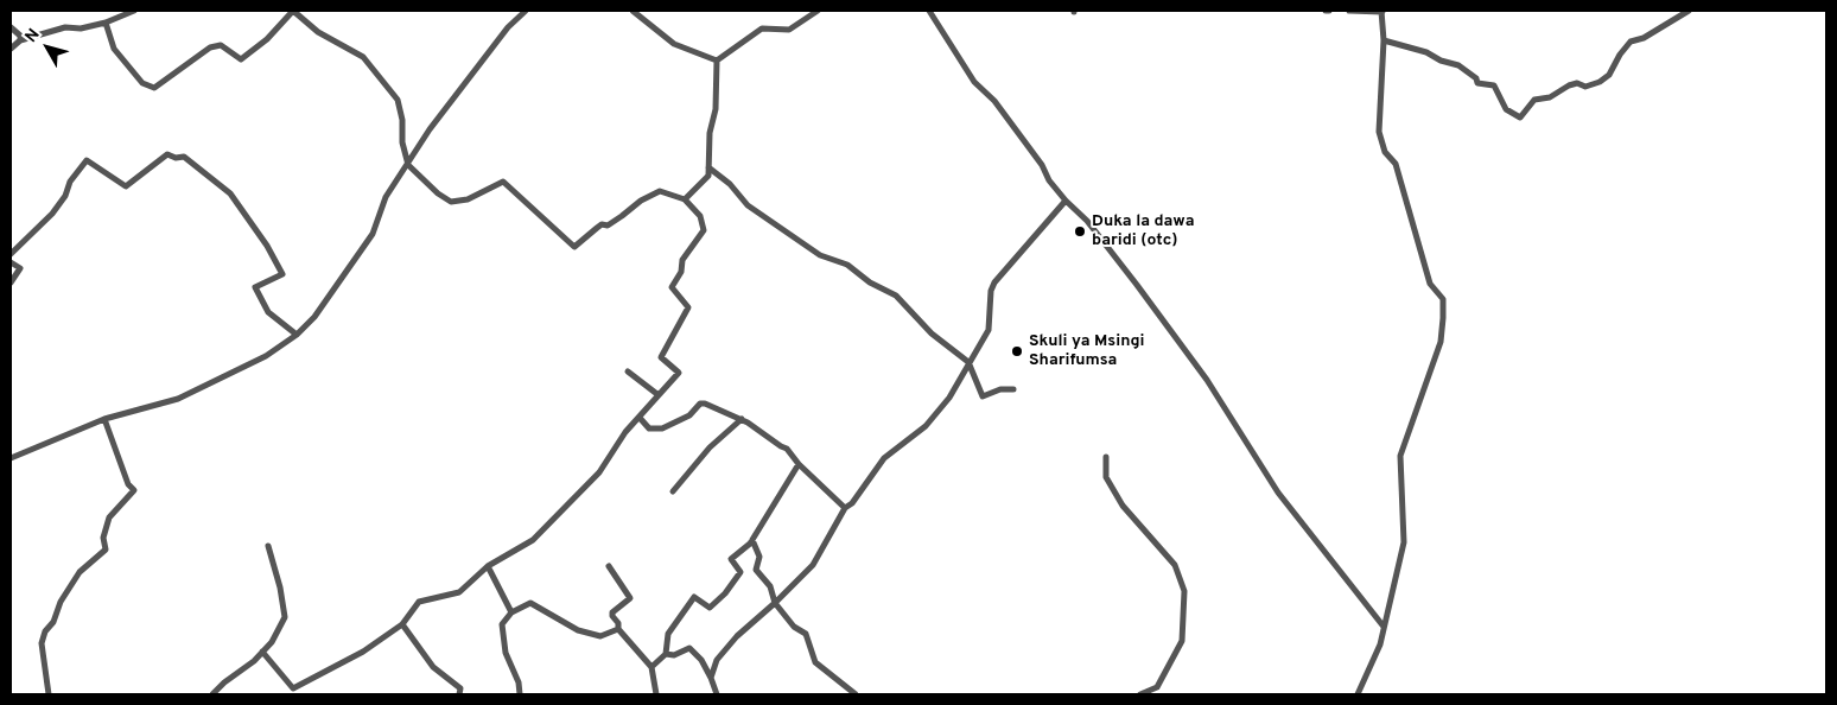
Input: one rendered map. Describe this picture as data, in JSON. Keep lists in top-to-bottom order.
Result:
{
  "places": ["Duka la dawa baridi (otc)", "Skuli ya Msingi Sharifumsa"],
  "north": "top left"
}
